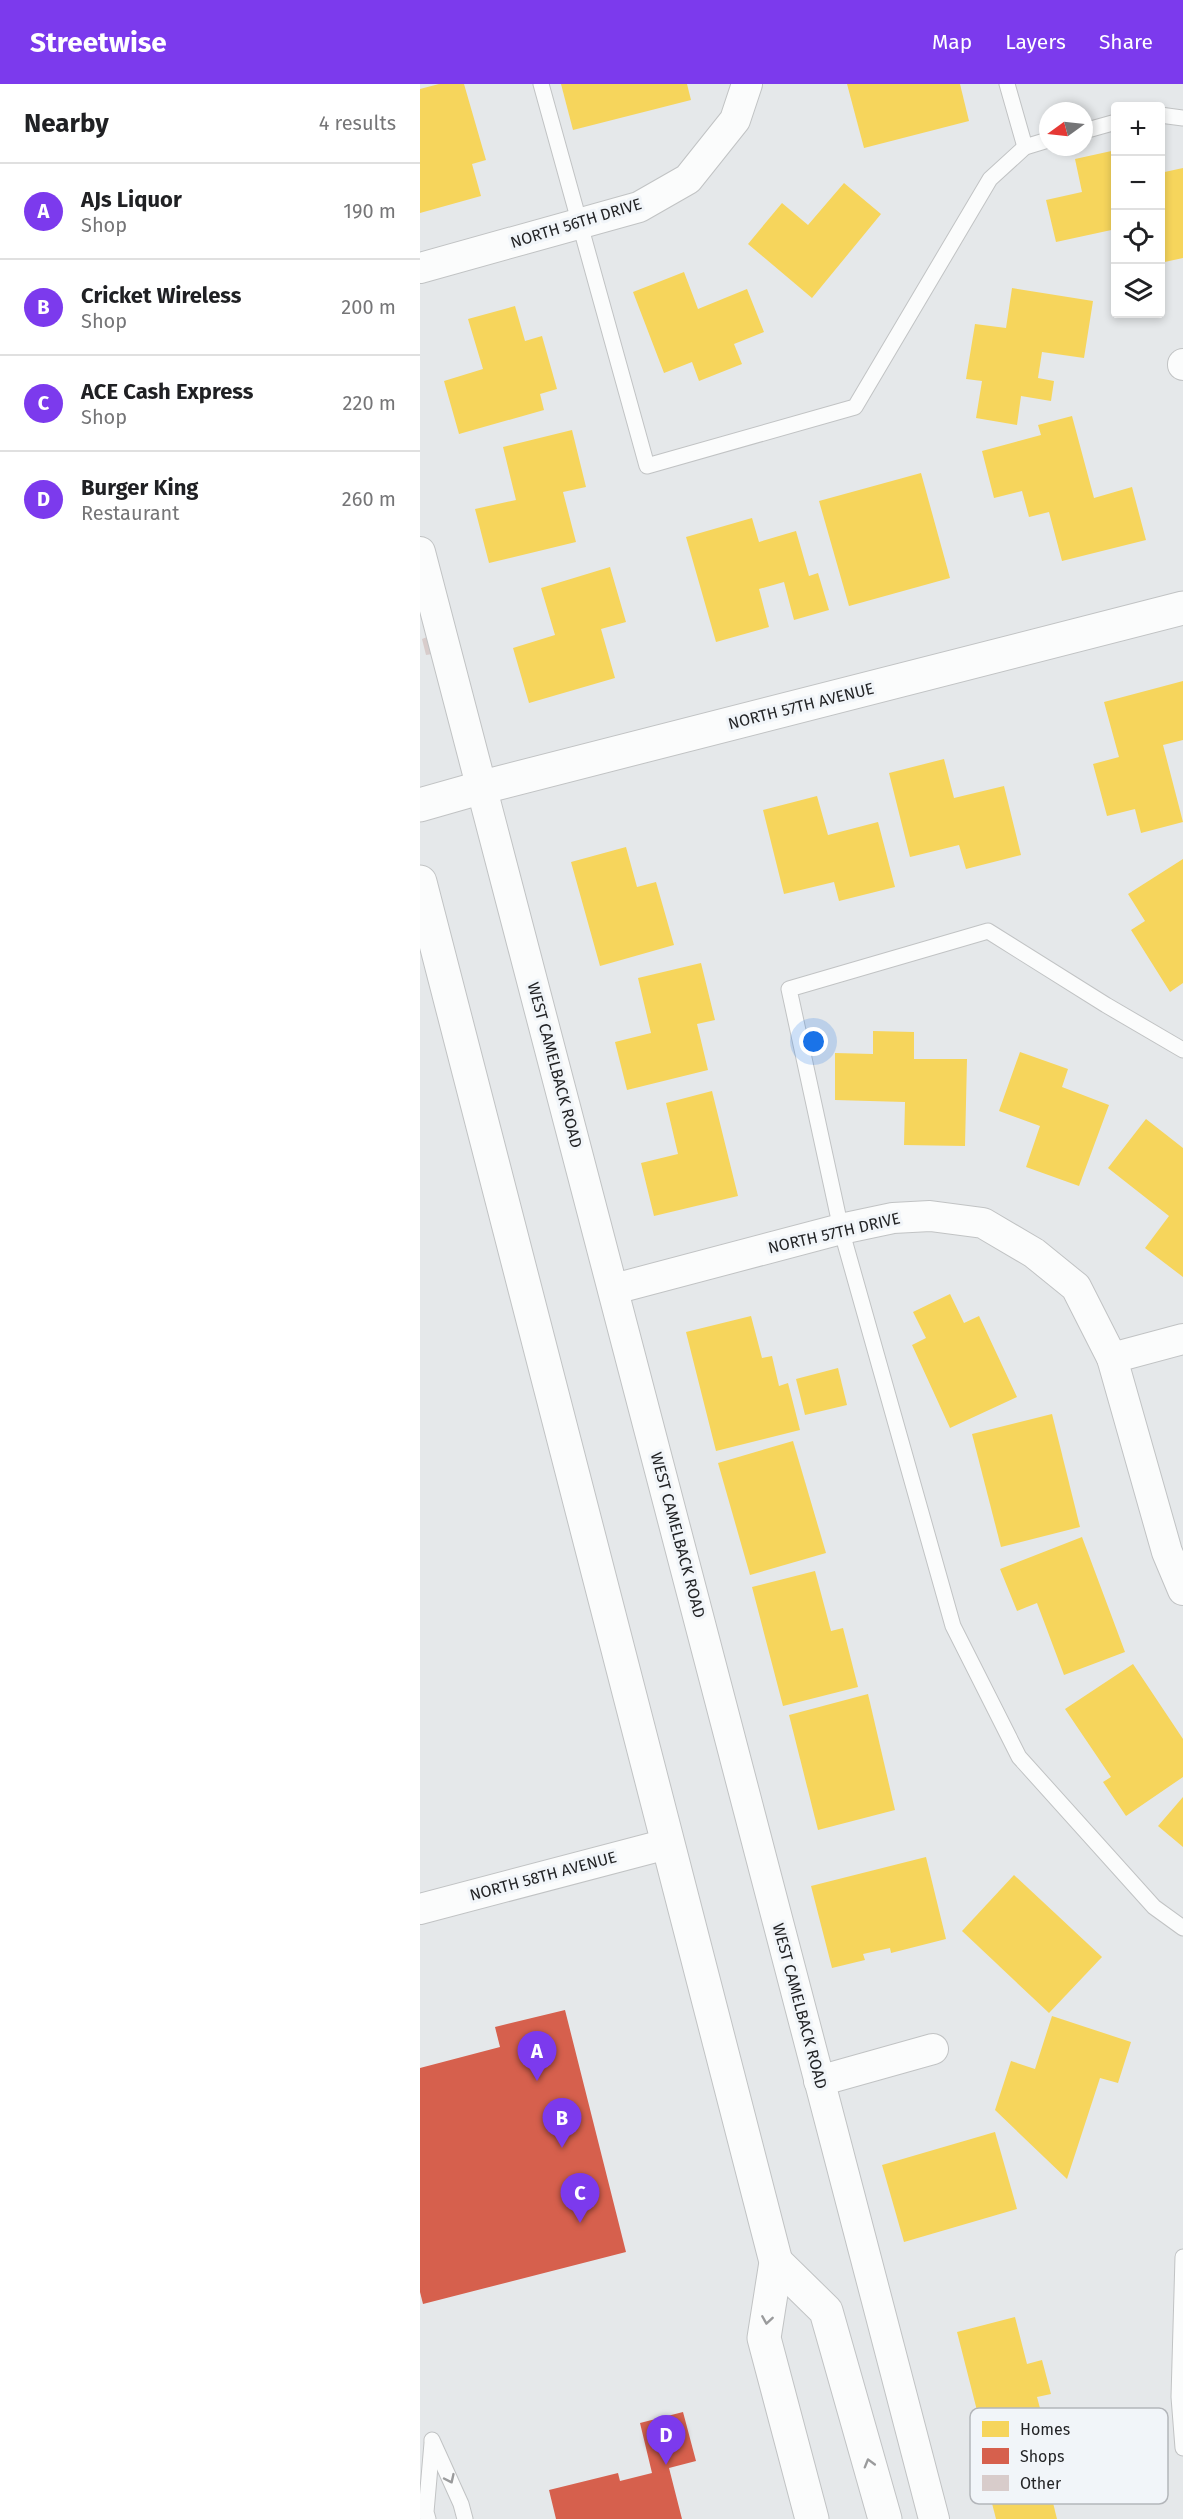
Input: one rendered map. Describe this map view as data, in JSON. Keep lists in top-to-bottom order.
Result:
{
  "streets": {
    "main road": ["NORTH 57TH AVENUE"],
    "street": [
      "NORTH 56TH DRIVE",
      "WEST CAMELBACK ROAD",
      "NORTH 57TH DRIVE",
      "NORTH 58TH AVENUE"
    ]
  },
  "crossings": [
    ["NORTH 57TH AVENUE", "WEST CAMELBACK ROAD"],
    ["WEST CAMELBACK ROAD", "NORTH 57TH DRIVE"]
  ],
  "legend": ["Homes", "Shops", "Other"],
  "north": "left",
  "page": {
    "header": "Streetwise",
    "nav": ["Map", "Layers", "Share"],
    "heading": ["Nearby", "4 results"],
    "map_buttons": ["+", "−"],
    "list": [
      {
        "mark": "A",
        "name": "AJs Liquor",
        "note": "Shop",
        "value": "190 m"
      },
      {
        "mark": "B",
        "name": "Cricket Wireless",
        "note": "Shop",
        "value": "200 m"
      },
      {
        "mark": "C",
        "name": "ACE Cash Express",
        "note": "Shop",
        "value": "220 m"
      },
      {
        "mark": "D",
        "name": "Burger King",
        "note": "Restaurant",
        "value": "260 m"
      }
    ],
    "pins": [
      "A",
      "B",
      "C",
      "D"
    ]
  }
}
